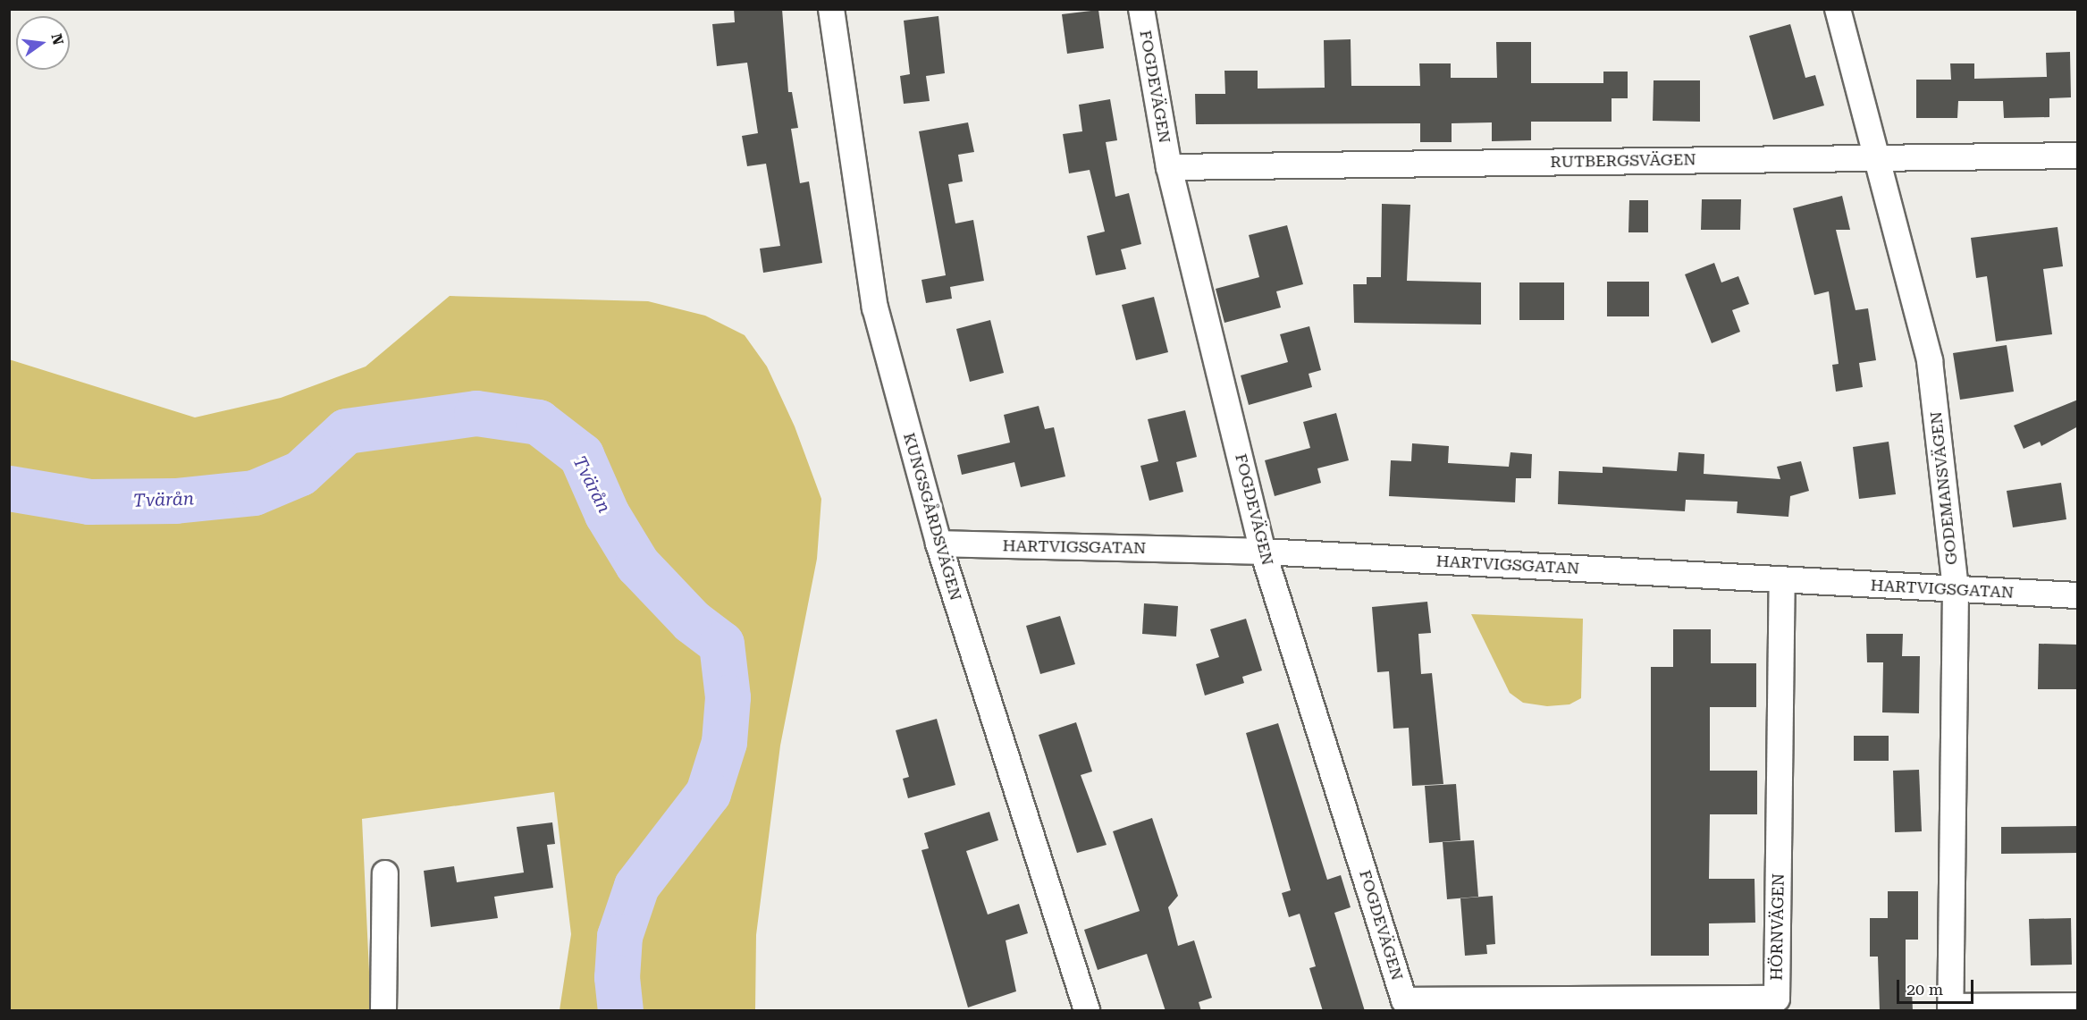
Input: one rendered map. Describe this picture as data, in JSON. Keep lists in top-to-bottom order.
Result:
{
  "streets": {
    "street": [
      "FOGDEVÄGEN",
      "RUTBERGSVÄGEN",
      "GODEMANSVÄGEN",
      "KUNGSGÅRDSVÄGEN",
      "HARTVIGSGATAN",
      "HÖRNVÄGEN"
    ]
  },
  "crossings": [
    ["FOGDEVÄGEN", "RUTBERGSVÄGEN"],
    ["FOGDEVÄGEN", "HARTVIGSGATAN"],
    ["FOGDEVÄGEN", "HÖRNVÄGEN"],
    ["RUTBERGSVÄGEN", "GODEMANSVÄGEN"],
    ["GODEMANSVÄGEN", "HARTVIGSGATAN"],
    ["KUNGSGÅRDSVÄGEN", "HARTVIGSGATAN"],
    ["HARTVIGSGATAN", "HÖRNVÄGEN"]
  ],
  "water": ["Tvärån"],
  "scale_bar": "20 m",
  "north": "right"
}
